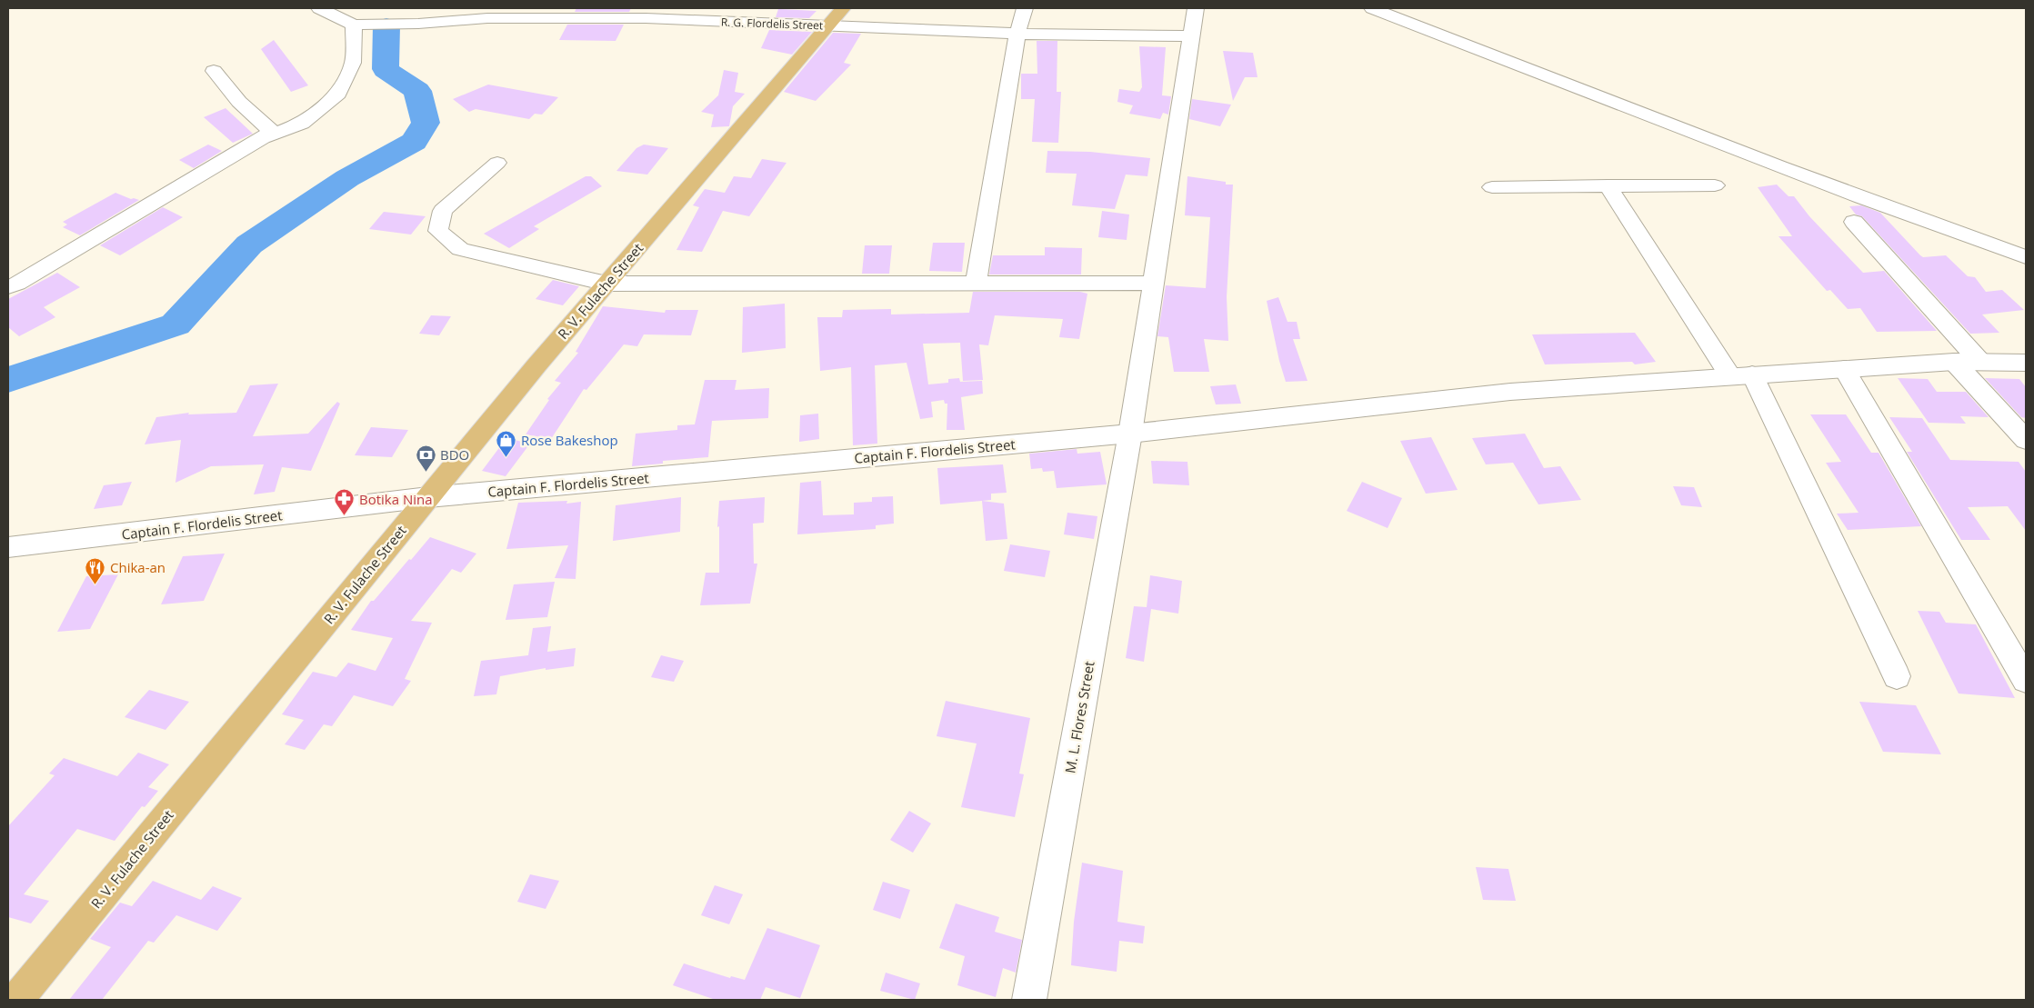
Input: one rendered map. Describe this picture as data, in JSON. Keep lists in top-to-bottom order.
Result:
{
  "streets": {
    "main road": ["R. V. Fulache Street"],
    "street": ["R. G. Flordelis Street", "Captain F. Flordelis Street", "M. L. Flores Street"]
  },
  "crossings": [
    ["R. G. Flordelis Street", "R. V. Fulache Street"],
    ["R. G. Flordelis Street", "M. L. Flores Street"],
    ["R. V. Fulache Street", "Captain F. Flordelis Street"],
    ["Captain F. Flordelis Street", "M. L. Flores Street"]
  ],
  "places": {
    "shop": ["Rose Bakeshop"],
    "bank": ["BDO"],
    "pharmacy": ["Botika Nina"],
    "restaurant": ["Chika-an"]
  }
}
